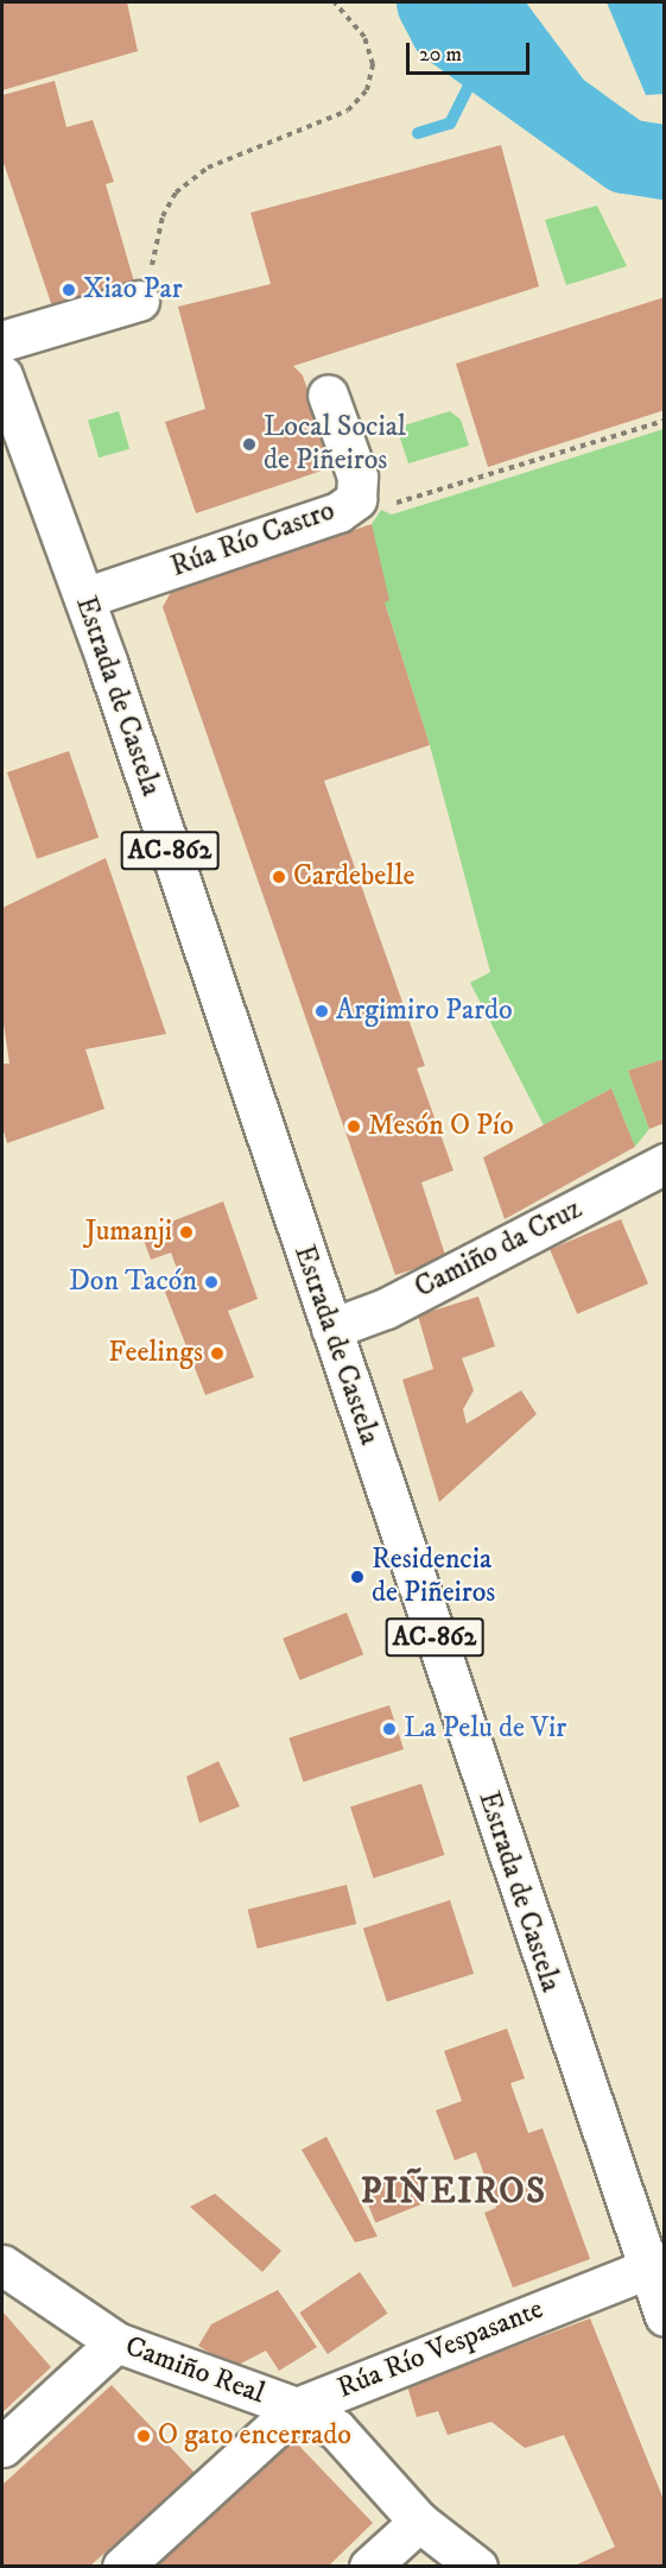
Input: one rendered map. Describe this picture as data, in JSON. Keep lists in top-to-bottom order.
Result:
{
  "streets": {
    "street": [
      "Rúa Río Castro",
      "Estrada de Castela",
      "AC-862",
      "Camiño da Cruz",
      "Rúa Río Vespasante",
      "Camiño Real"
    ]
  },
  "crossings": [
    ["Rúa Río Castro", "Estrada de Castela"],
    ["Estrada de Castela", "Camiño da Cruz"],
    ["Estrada de Castela", "Rúa Río Vespasante"],
    ["Rúa Río Vespasante", "Camiño Real"]
  ],
  "districts": ["PIÑEIROS"],
  "places": [
    "Xiao Par",
    "Local Social de Piñeiros",
    "Cardebelle",
    "Argimiro Pardo",
    "Mesón O Pío",
    "Jumanji",
    "Don Tacón",
    "Feelings",
    "Residencia de Piñeiros",
    "La Pelu de Vir",
    "O gato encerrado"
  ],
  "scale_bar": "20 m"
}
